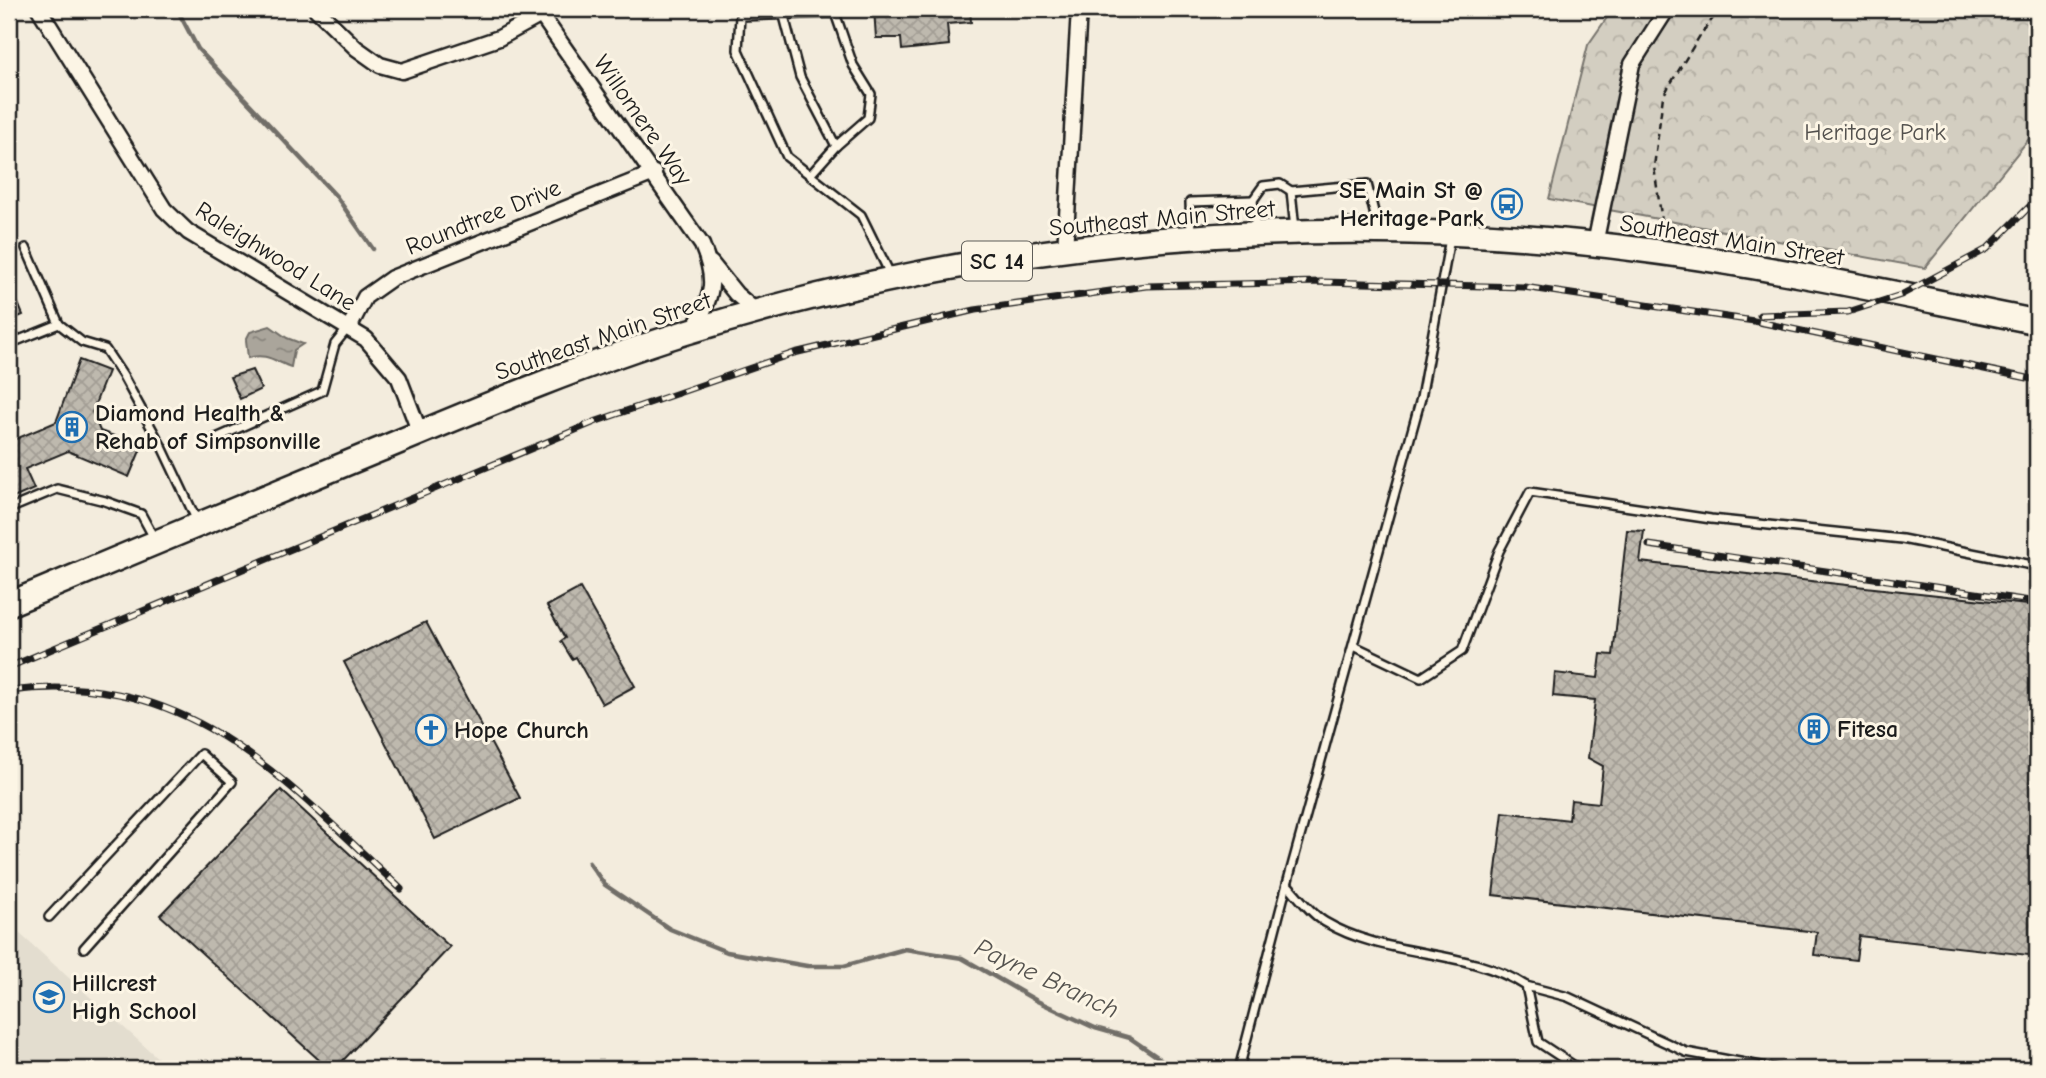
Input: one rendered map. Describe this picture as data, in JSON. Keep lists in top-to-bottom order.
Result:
{
  "streets": {
    "main road": ["Southeast Main Street", "SC 14"],
    "street": ["Willomere Way", "Roundtree Drive", "Raleighwood Lane"]
  },
  "crossings": [
    ["Willomere Way", "Roundtree Drive"],
    ["Willomere Way", "Southeast Main Street"],
    ["Roundtree Drive", "Raleighwood Lane"],
    ["Southeast Main Street", "Raleighwood Lane"]
  ],
  "water": ["Payne Branch"],
  "parks": ["Heritage Park"],
  "places": {
    "bus stop": ["SE Main St @ Heritage Park"],
    "building": ["Diamond Health & Rehab of Simpsonville", "Fitesa"],
    "church": ["Hope Church"],
    "school or university": ["Hillcrest High School"]
  }
}
